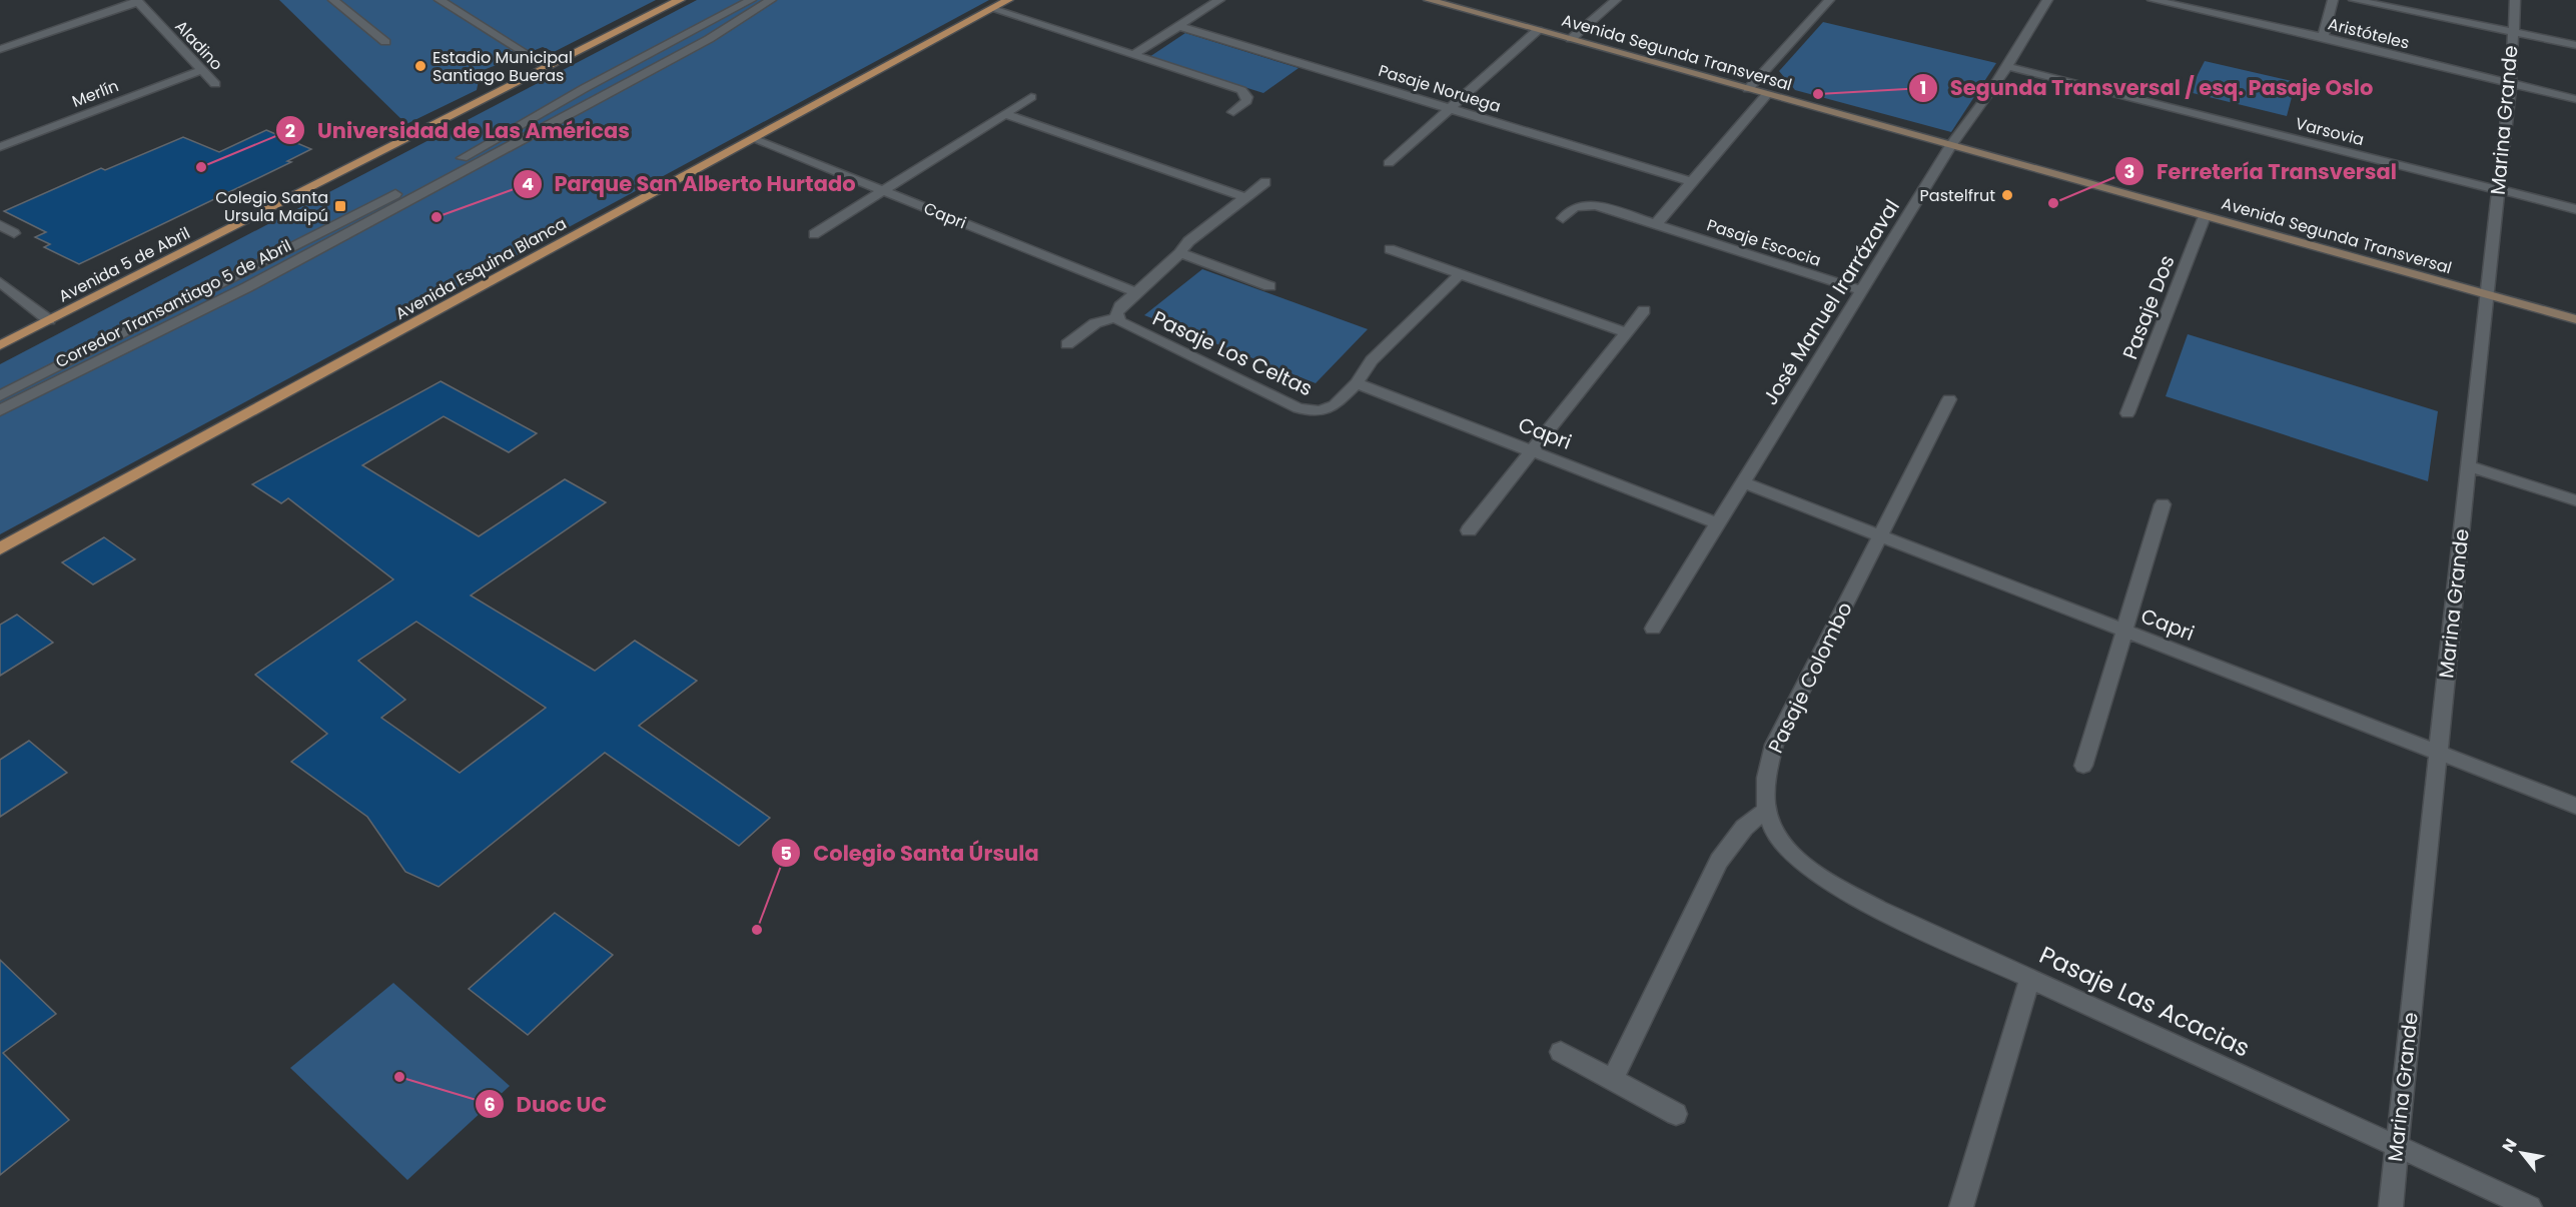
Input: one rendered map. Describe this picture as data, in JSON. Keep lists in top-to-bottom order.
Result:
{
  "streets": {
    "main road": ["Avenida Segunda Transversal", "Avenida 5 de Abril", "Avenida Esquina Blanca"],
    "street": [
      "Aristóteles",
      "Aladino",
      "Pasaje Noruega",
      "Merlín",
      "Marina Grande",
      "Varsovia",
      "Capri",
      "Pasaje Escocia",
      "José Manuel Irarrázaval",
      "Corredor Transantiago 5 de Abril",
      "Pasaje Dos",
      "Pasaje Los Celtas",
      "Pasaje Colombo",
      "Pasaje Las Acacias"
    ]
  },
  "crossings": [
    ["Aristóteles", "Marina Grande"],
    ["Aladino", "Merlín"],
    ["Avenida Segunda Transversal", "Marina Grande"],
    ["Avenida Segunda Transversal", "José Manuel Irarrázaval"],
    ["Avenida Segunda Transversal", "Pasaje Dos"],
    ["Marina Grande", "Varsovia"],
    ["Marina Grande", "Capri"],
    ["Marina Grande", "Pasaje Las Acacias"],
    ["Varsovia", "José Manuel Irarrázaval"],
    ["Capri", "Avenida Esquina Blanca"],
    ["Capri", "José Manuel Irarrázaval"],
    ["Capri", "Pasaje Los Celtas"],
    ["Capri", "Pasaje Colombo"],
    ["Pasaje Escocia", "José Manuel Irarrázaval"],
    ["Pasaje Colombo", "Pasaje Las Acacias"]
  ],
  "places": {
    "other": [
      "Estadio Municipal Santiago Bueras",
      "Segunda Transversal / esq. Pasaje Oslo",
      "Universidad de Las Américas",
      "Pastelfrut",
      "Ferretería Transversal",
      "Parque San Alberto Hurtado",
      "Colegio Santa Úrsula",
      "Duoc UC"
    ],
    "transit": ["Colegio Santa Ursula Maipú"]
  },
  "north": "top left"
}
